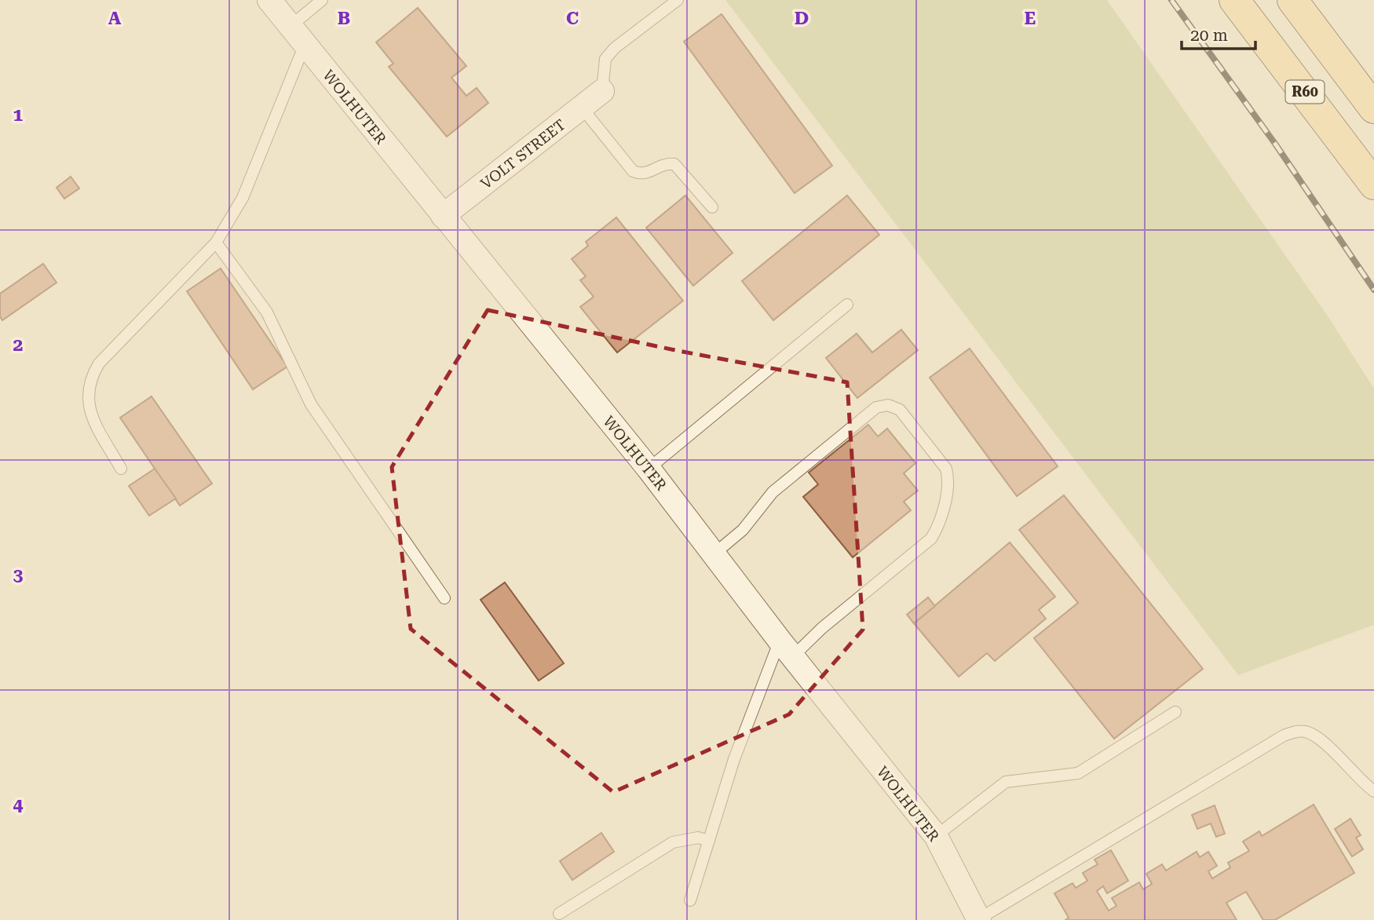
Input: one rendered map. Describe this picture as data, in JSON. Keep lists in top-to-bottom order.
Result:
{
  "streets": {
    "main road": ["R60"],
    "street": ["WOLHUTER", "VOLT STREET"]
  },
  "crossings": [
    ["WOLHUTER", "VOLT STREET"]
  ],
  "scale_bar": "20 m",
  "grid": {
    "columns": [
      "A",
      "B",
      "C",
      "D",
      "E"
    ],
    "rows": [
      "1",
      "2",
      "3",
      "4"
    ]
  }
}
